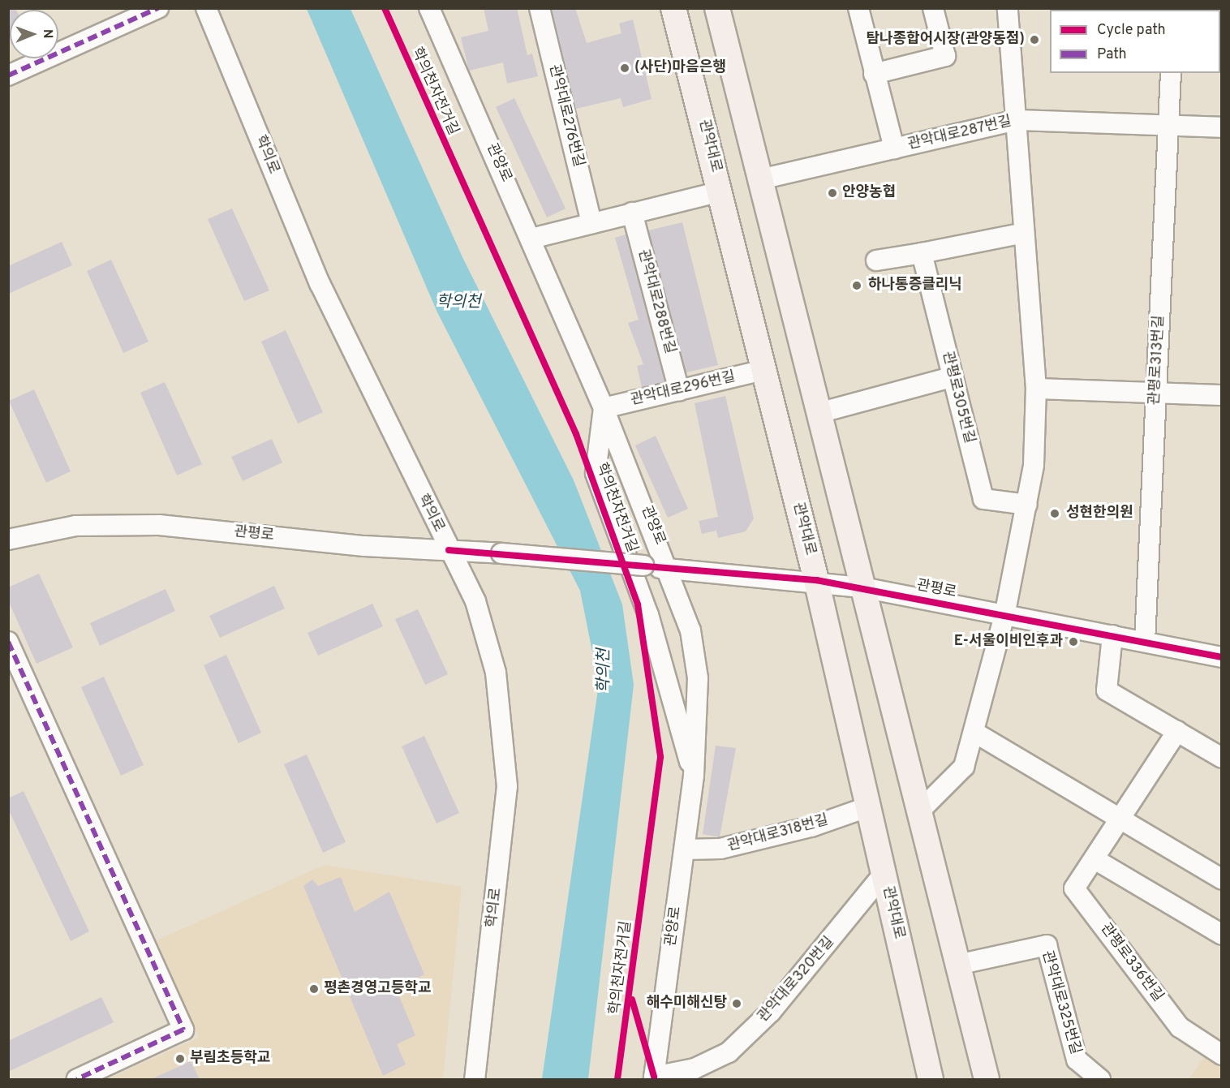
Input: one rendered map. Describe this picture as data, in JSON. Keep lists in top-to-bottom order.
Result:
{
  "streets": {
    "main road": ["관악대로"],
    "street": [
      "관악대로276번길",
      "관악대로287번길",
      "학의로",
      "관양로",
      "관악대로288번길",
      "관평로313번길",
      "관악대로296번길",
      "관평로305번길",
      "관평로",
      "관악대로318번길",
      "관평로336번길",
      "관악대로320번길",
      "관악대로325번길"
    ],
    "cycle path": ["학의천자전거길"]
  },
  "crossings": [
    ["관악대로287번길", "관평로313번길"],
    ["관악대로", "관악대로296번길"],
    ["관악대로", "관평로"],
    ["관악대로", "관악대로318번길"],
    ["관악대로", "관악대로320번길"],
    ["학의로", "관평로"],
    ["관양로", "관악대로296번길"],
    ["관양로", "관평로"],
    ["관양로", "관악대로318번길"],
    ["관양로", "관악대로320번길"],
    ["관악대로288번길", "관악대로296번길"],
    ["관평로313번길", "관평로"]
  ],
  "water": ["학의천"],
  "places": [
    "탐나종합어시장(관양동점)",
    "(사단)마음은행",
    "안양농협",
    "하나통증클리닉",
    "성현한의원",
    "E-서울이비인후과",
    "평촌경영고등학교",
    "해수미해신탕",
    "부림초등학교"
  ],
  "legend": ["Cycle path", "Path"],
  "north": "right"
}
